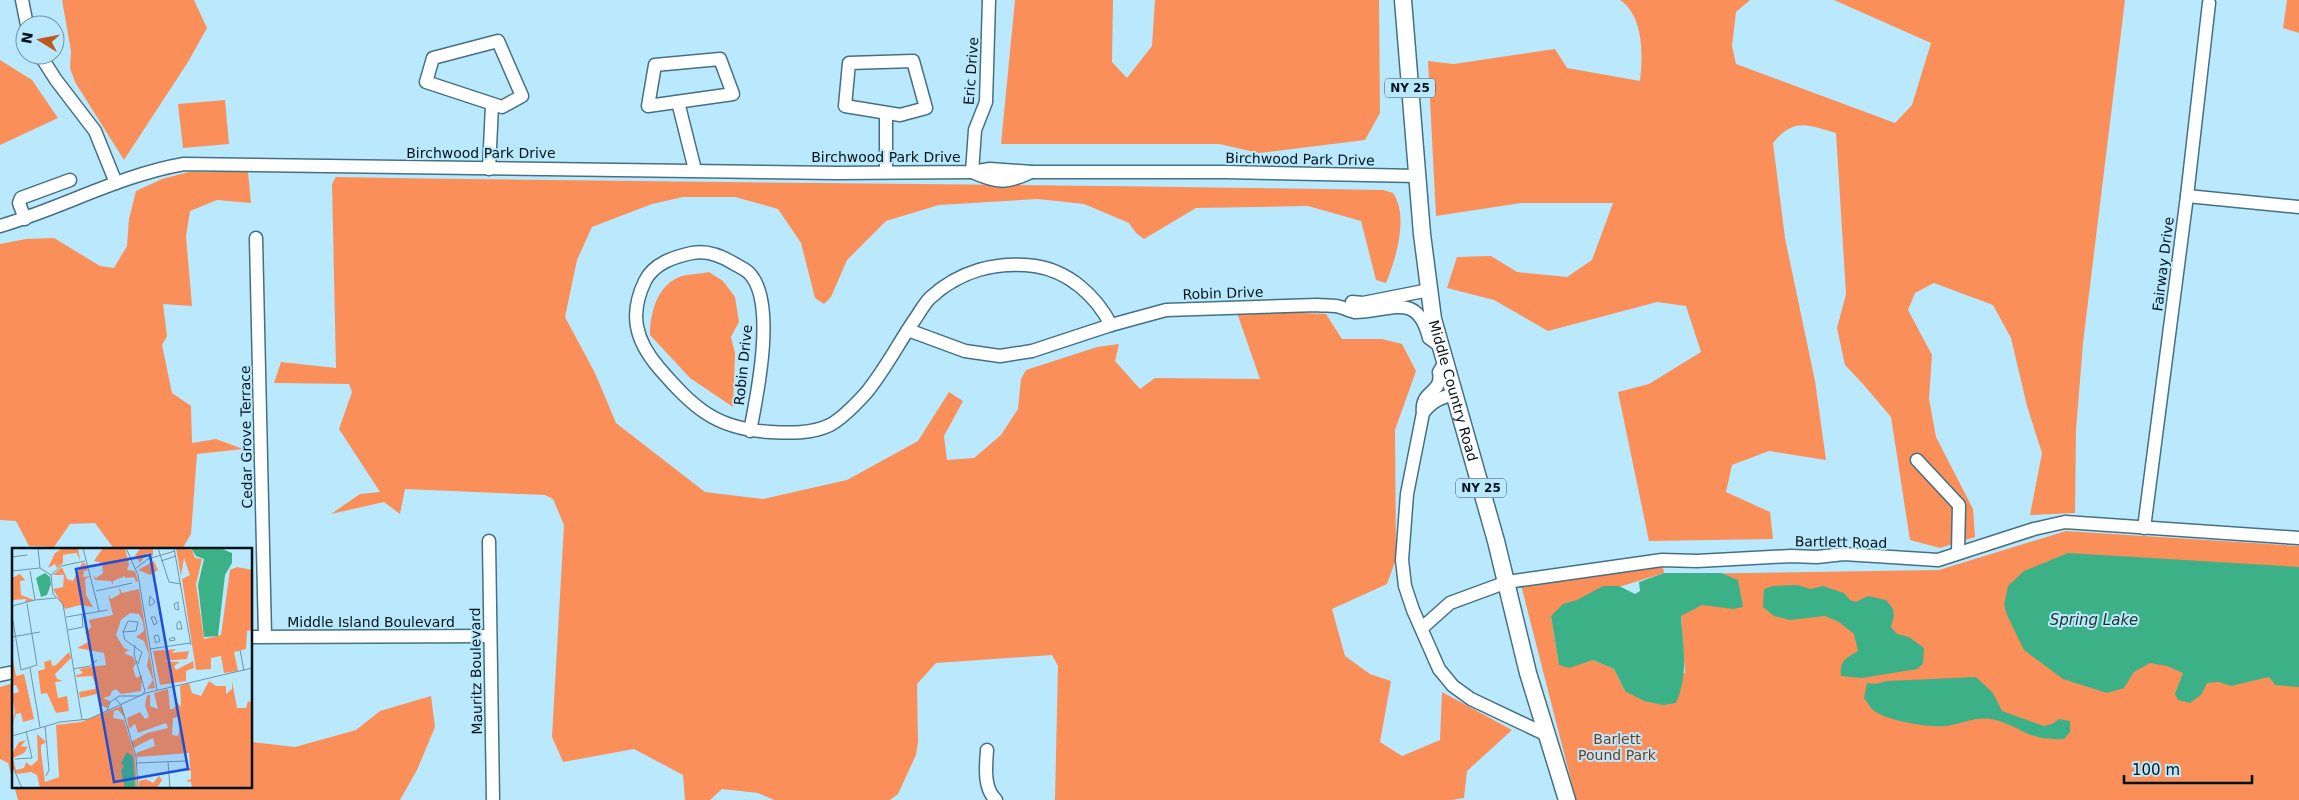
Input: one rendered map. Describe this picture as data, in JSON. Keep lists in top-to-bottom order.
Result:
{
  "streets": {
    "main road": ["NY 25", "Middle Country Road"],
    "street": [
      "Eric Drive",
      "Birchwood Park Drive",
      "Fairway Drive",
      "Robin Drive",
      "Cedar Grove Terrace",
      "Bartlett Road",
      "Middle Island Boulevard",
      "Mauritz Boulevard"
    ]
  },
  "crossings": [
    ["Eric Drive", "Birchwood Park Drive"],
    ["Birchwood Park Drive", "Middle Country Road"],
    ["Fairway Drive", "Bartlett Road"],
    ["Robin Drive", "Middle Country Road"],
    ["Middle Country Road", "Bartlett Road"],
    ["Cedar Grove Terrace", "Middle Island Boulevard"],
    ["Middle Island Boulevard", "Mauritz Boulevard"]
  ],
  "water": ["Spring Lake"],
  "parks": ["Barlett Pound Park"],
  "scale_bar": "100 m",
  "north": "left"
}
